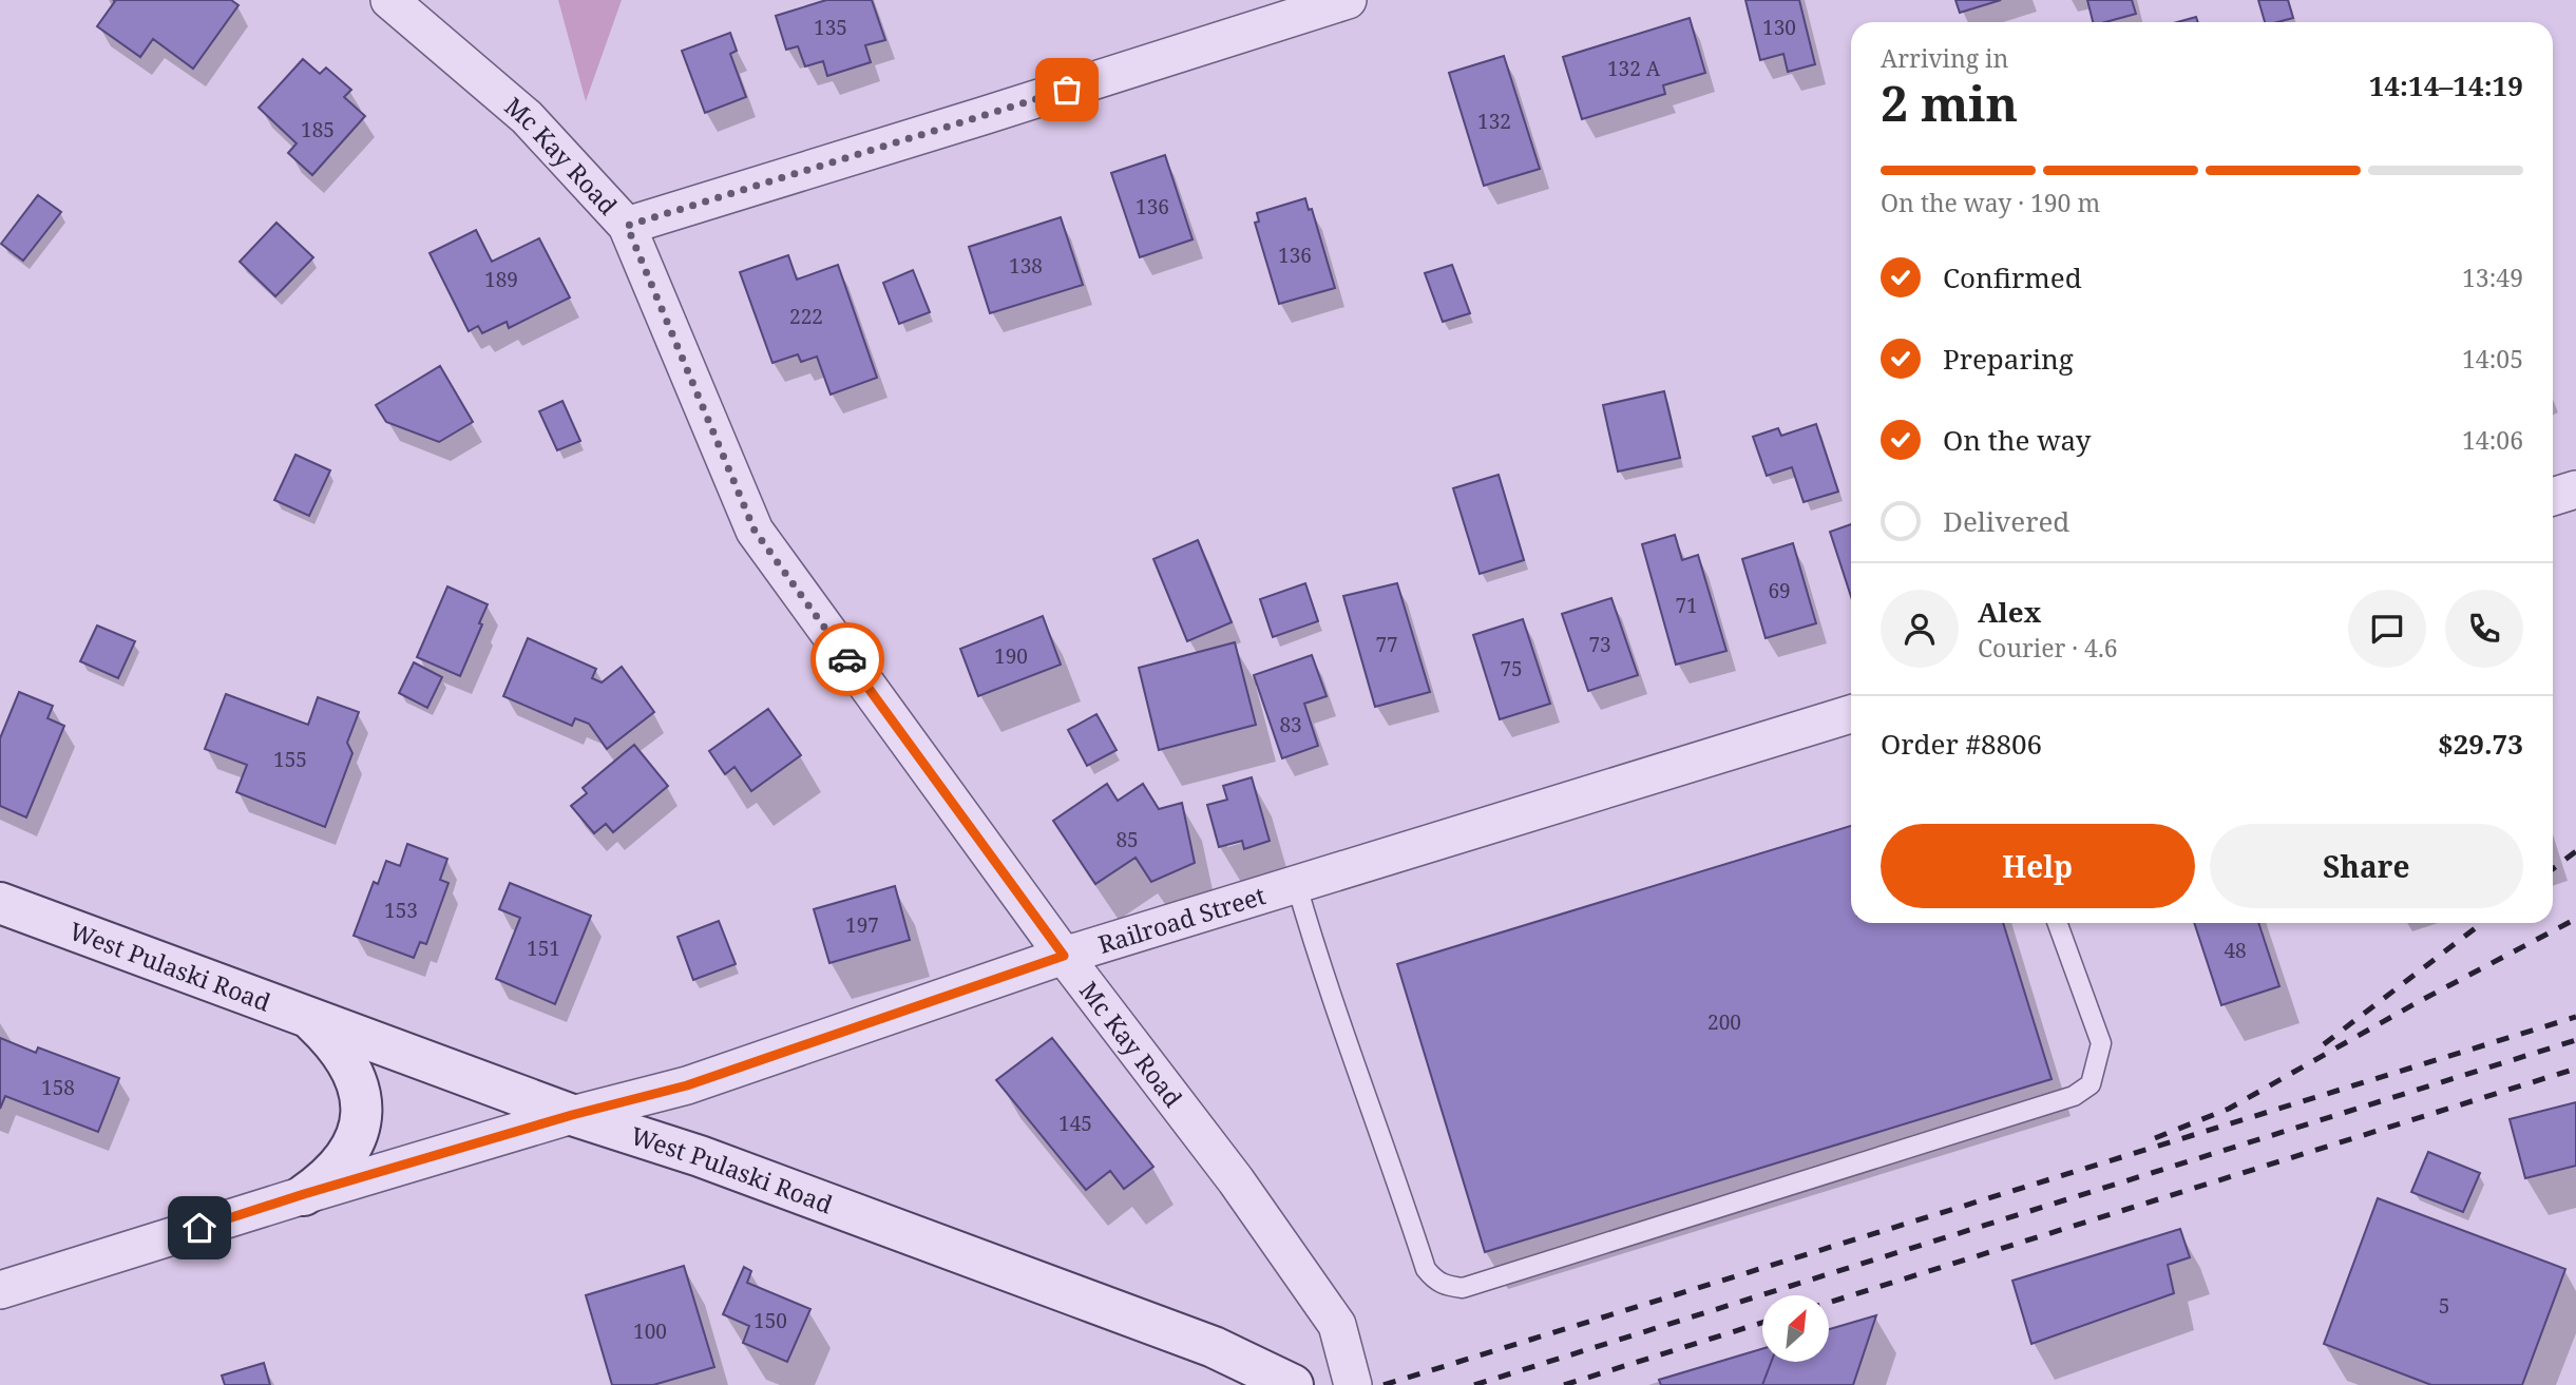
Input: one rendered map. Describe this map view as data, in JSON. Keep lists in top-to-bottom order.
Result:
{
  "streets": {
    "main road": ["West Pulaski Road"],
    "street": ["Mc Kay Road", "Railroad Street"]
  },
  "crossings": [
    ["Mc Kay Road", "Railroad Street"],
    ["Railroad Street", "West Pulaski Road"]
  ],
  "house_numbers": [
    "135",
    "130",
    "132 A",
    "132",
    "185",
    "136",
    "136",
    "138",
    "189",
    "222",
    "69",
    "71",
    "77",
    "73",
    "190",
    "75",
    "83",
    "155",
    "85",
    "153",
    "197",
    "151",
    "48",
    "200",
    "158",
    "145",
    "5",
    "150",
    "100"
  ],
  "north": "top right",
  "page": {
    "heading": ["2 min", "Arriving in", "14:14–14:19"],
    "panel": [
      "Alex",
      "Courier · 4.6",
      "Order #8806",
      "$29.73"
    ],
    "bar": "On the way · 190 m",
    "list": [
      ["Confirmed", "13:49"],
      ["Preparing", "14:05"],
      ["On the way", "14:06"],
      "Delivered"
    ],
    "buttons": ["Help", "Share"]
  }
}
